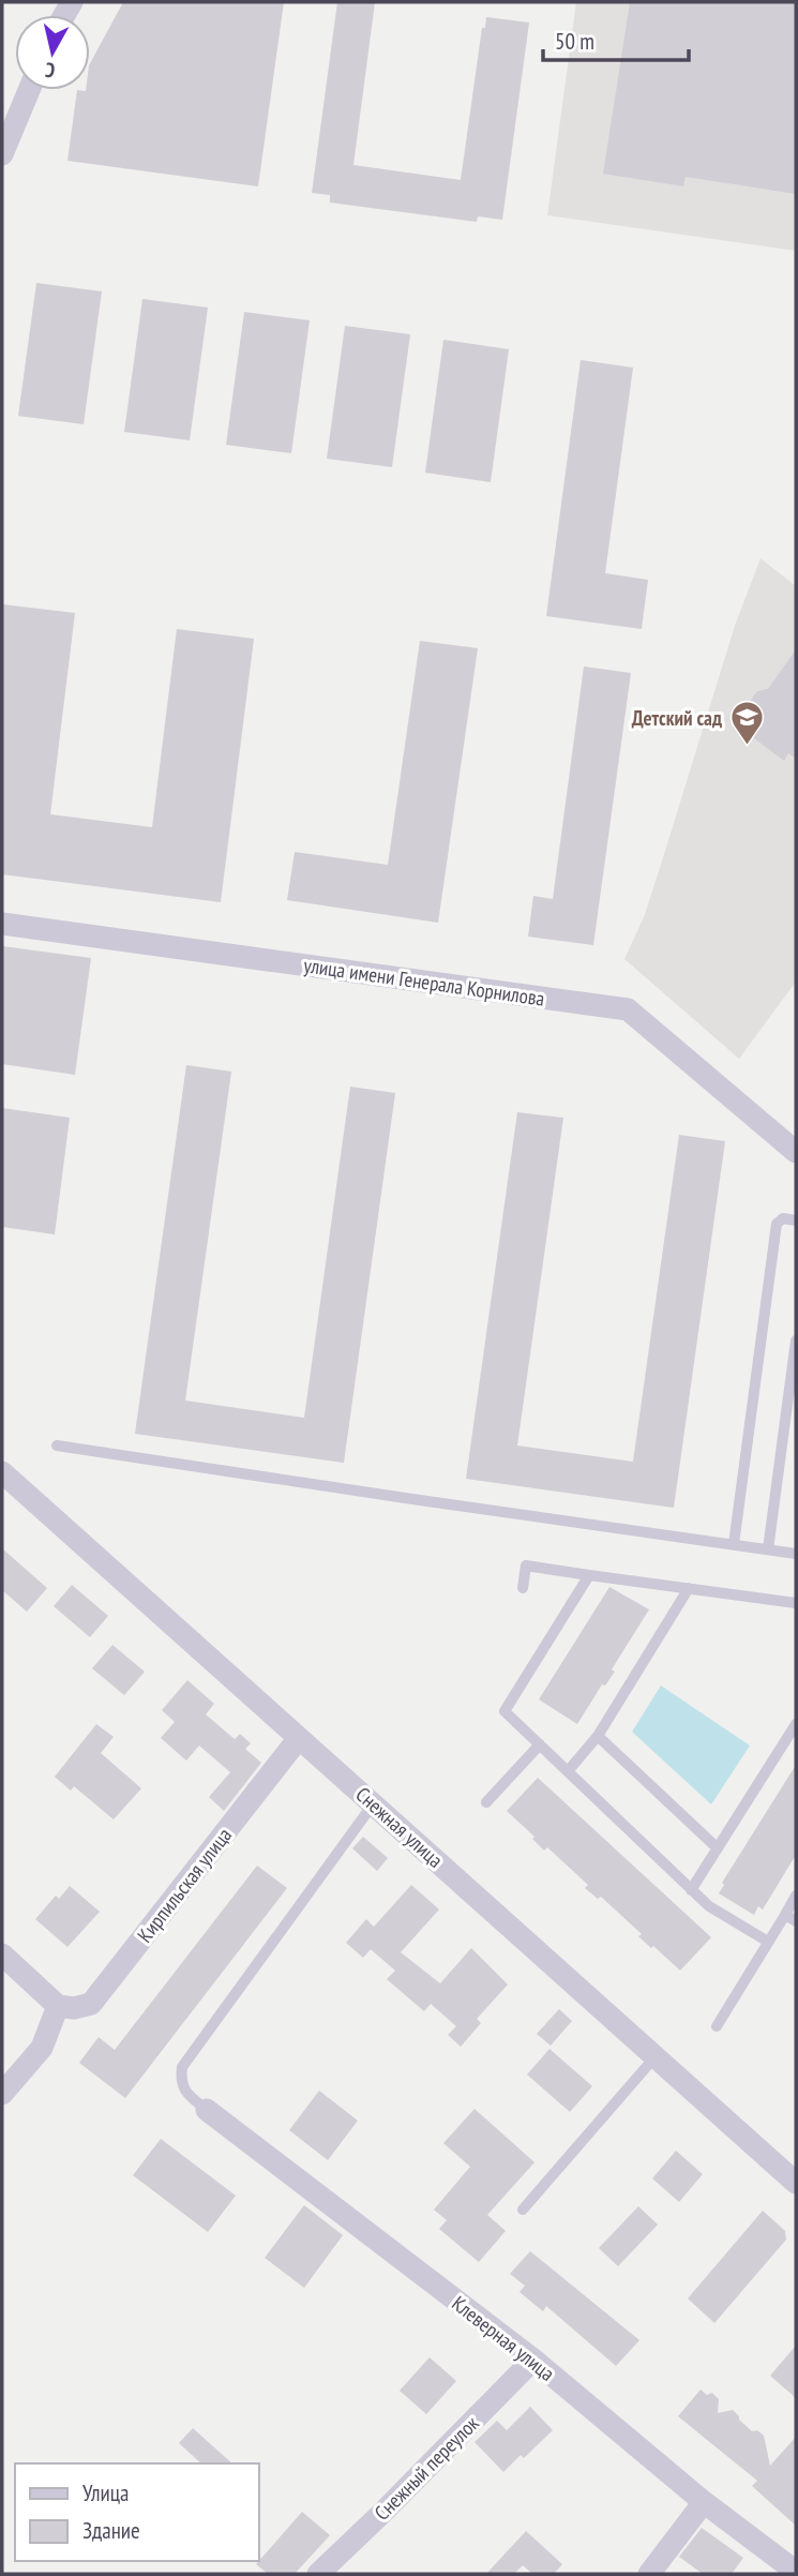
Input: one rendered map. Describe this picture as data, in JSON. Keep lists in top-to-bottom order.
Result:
{
  "streets": {
    "street": [
      "улица имени Генерала Корнилова",
      "Снежная улица",
      "Кирпильская улица",
      "Клеверная улица",
      "Снежный переулок"
    ]
  },
  "crossings": [
    ["Снежная улица", "Кирпильская улица"],
    ["Клеверная улица", "Снежный переулок"]
  ],
  "places": {
    "school or university": ["Детский сад"]
  },
  "legend": ["Улица", "Здание"],
  "scale_bar": "50 m",
  "north": "bottom"
}
